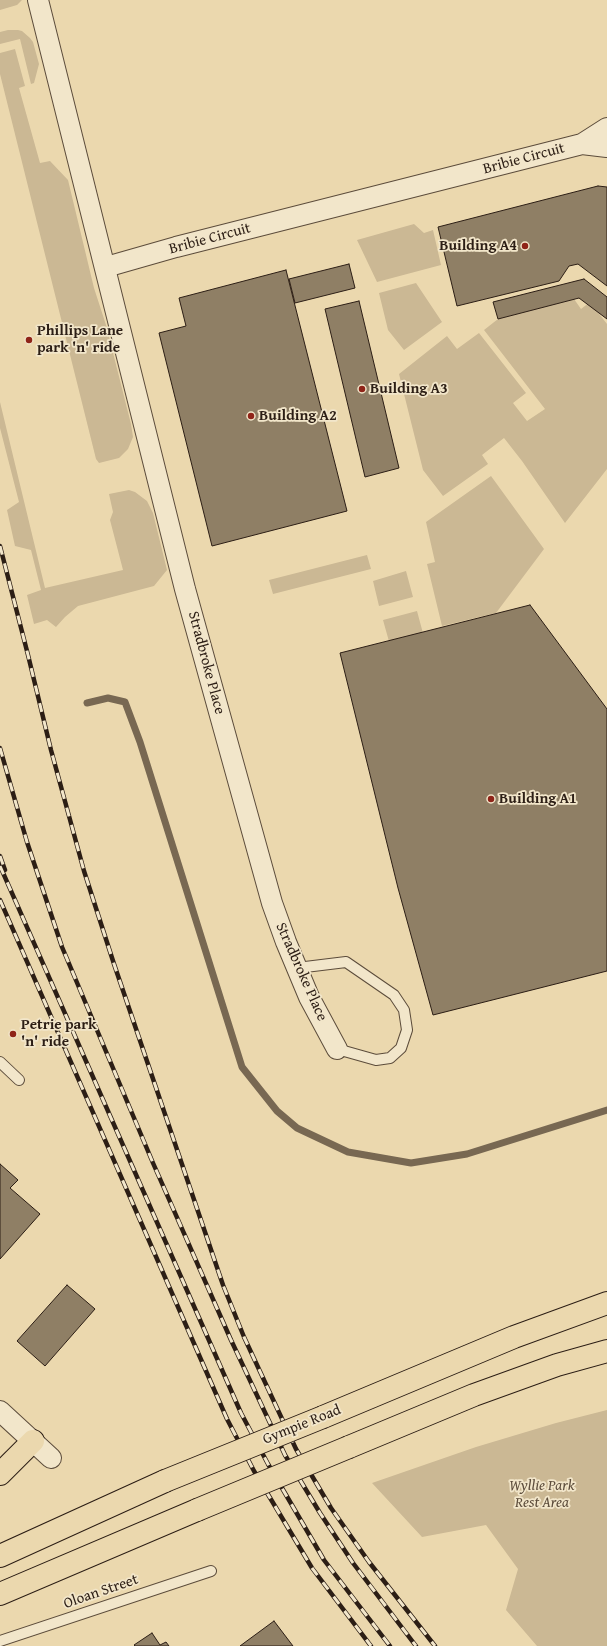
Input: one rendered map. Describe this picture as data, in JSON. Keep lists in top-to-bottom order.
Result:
{
  "streets": {
    "highway": ["Gympie Road"],
    "street": ["Bribie Circuit", "Stradbroke Place"],
    "lane": ["Oloan Street"]
  },
  "crossings": [
    ["Bribie Circuit", "Stradbroke Place"]
  ],
  "parks": ["Wyllie Park Rest Area"],
  "places": [
    "Building A4",
    "Phillips Lane park 'n' ride",
    "Building A3",
    "Building A2",
    "Building A1",
    "Petrie park 'n' ride"
  ]
}
